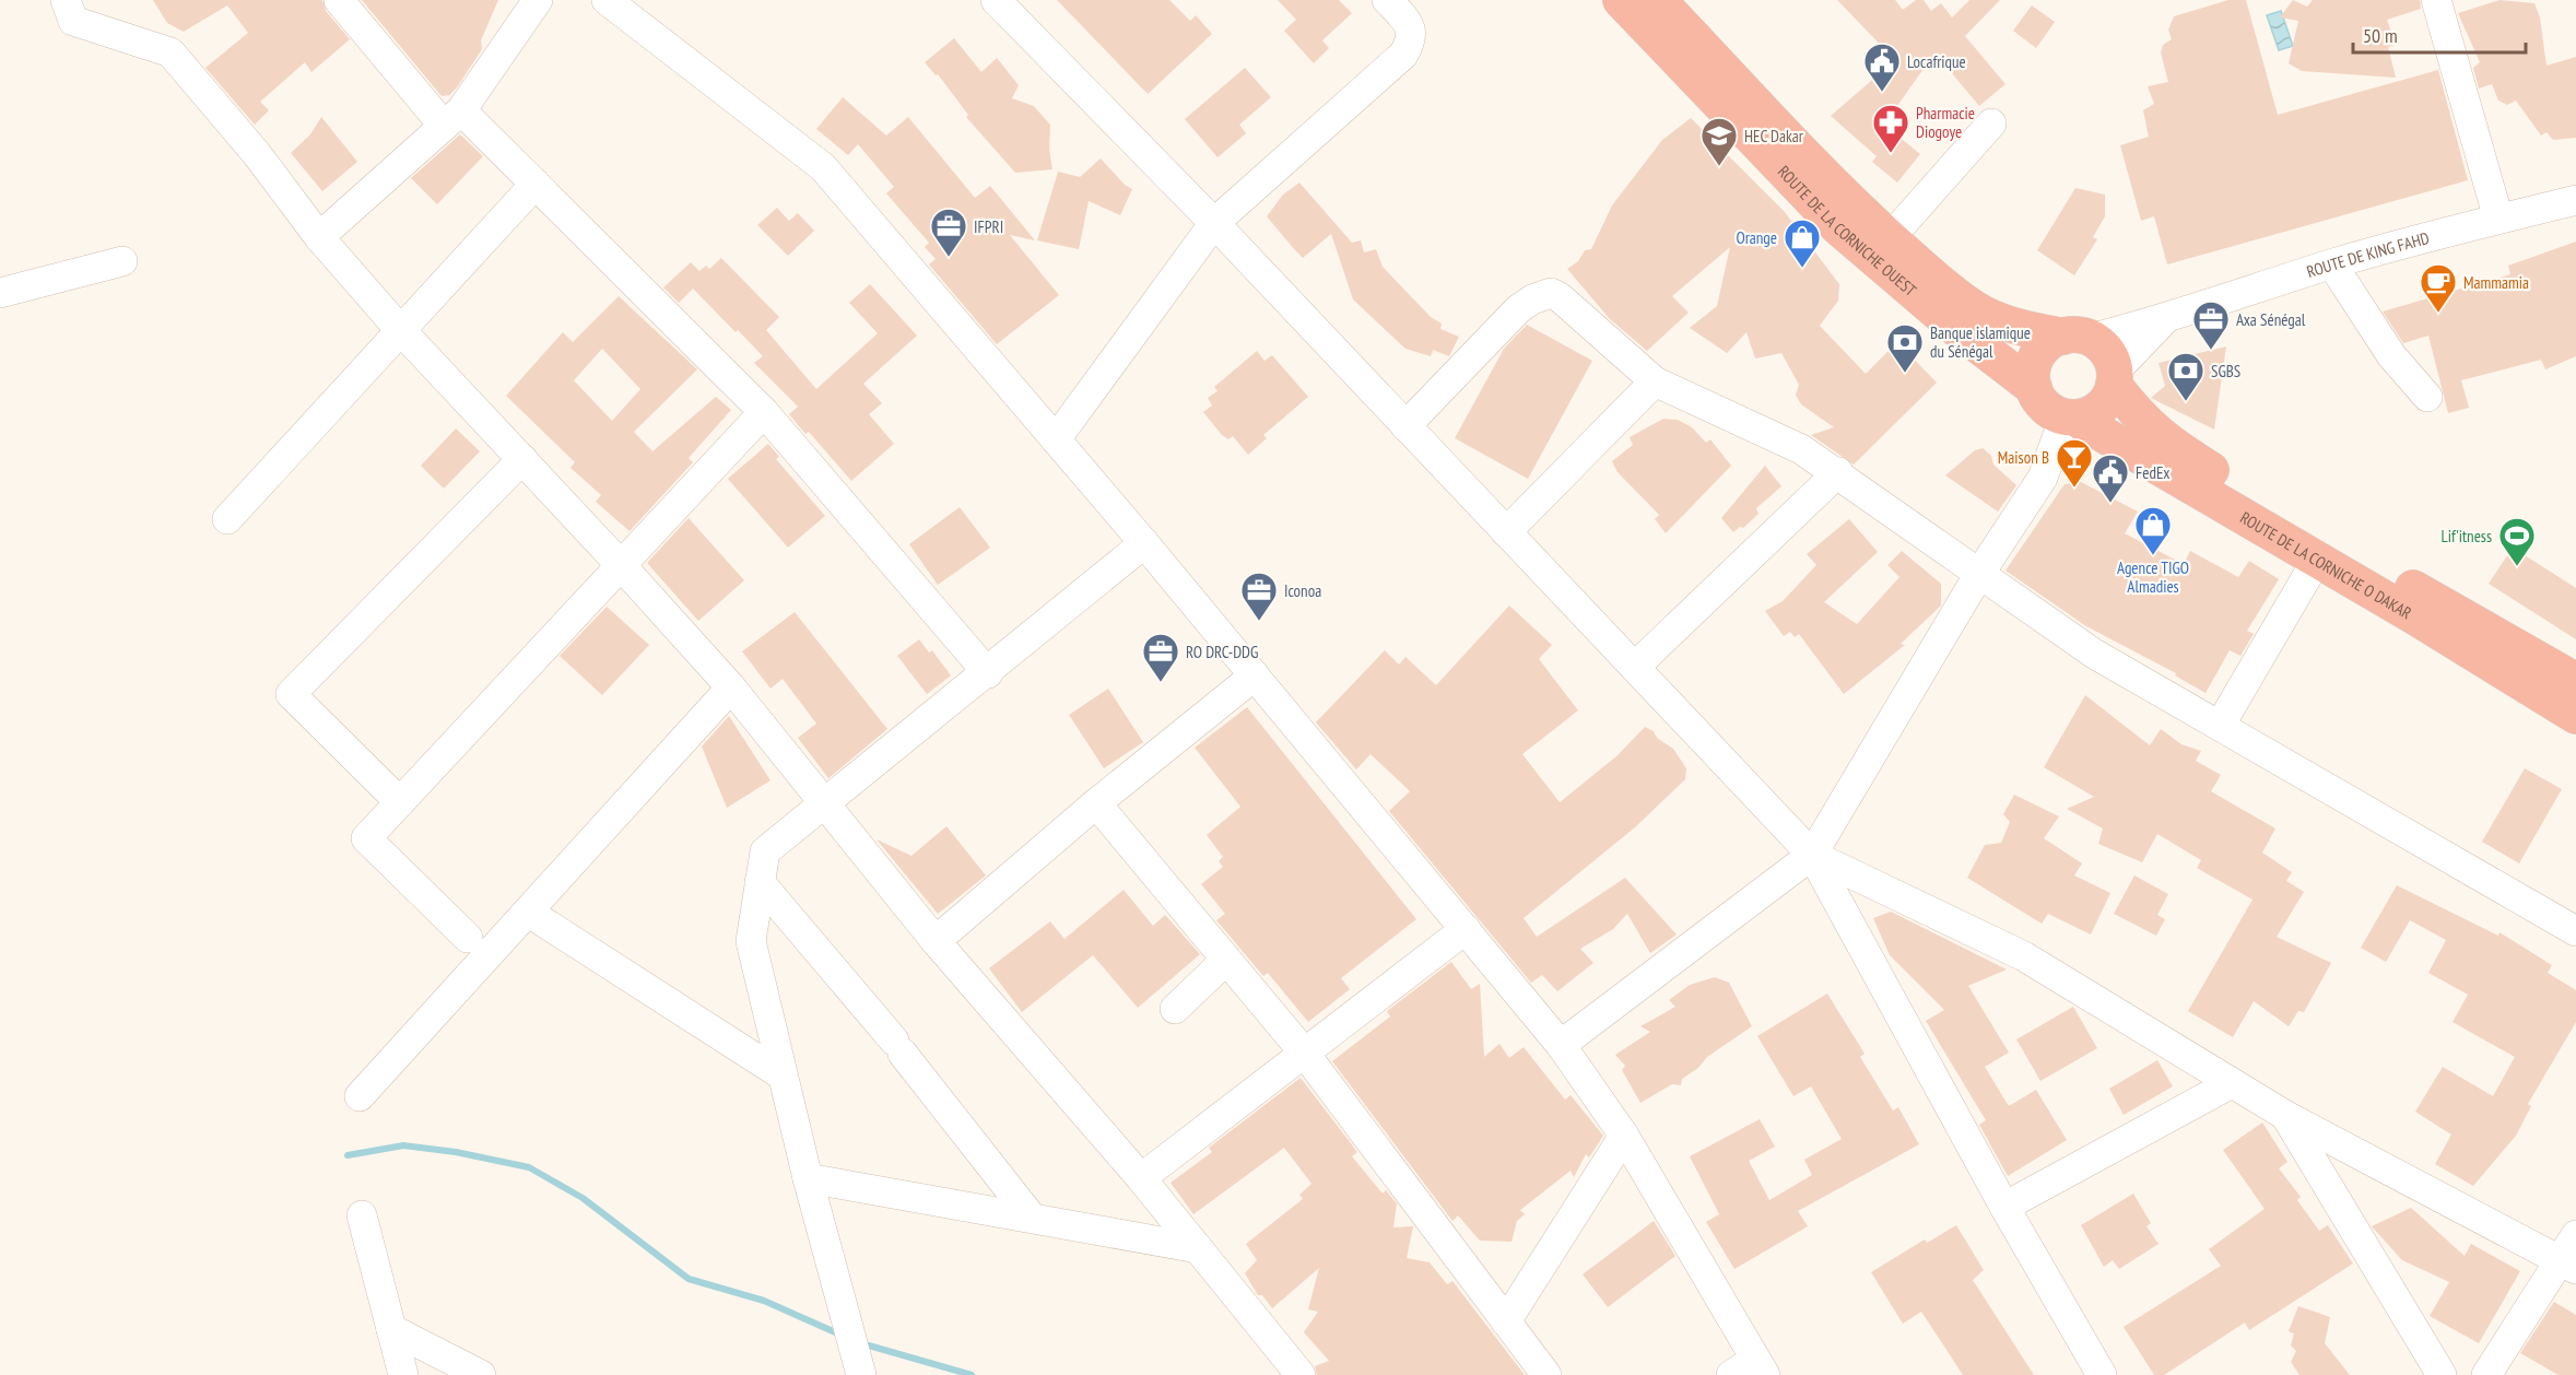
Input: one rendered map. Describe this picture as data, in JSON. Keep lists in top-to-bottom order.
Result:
{
  "streets": {
    "highway": ["ROUTE DE LA CORNICHE OUEST", "ROUTE DE LA CORNICHE O DAKAR"],
    "street": ["ROUTE DE KING FAHD"]
  },
  "crossings": [
    ["ROUTE DE LA CORNICHE OUEST", "ROUTE DE KING FAHD"],
    ["ROUTE DE LA CORNICHE OUEST", "ROUTE DE LA CORNICHE O DAKAR"],
    ["ROUTE DE KING FAHD", "ROUTE DE LA CORNICHE O DAKAR"]
  ],
  "places": {
    "public building": ["Locafrique", "FedEx"],
    "pharmacy": ["Pharmacie Diogoye"],
    "school or university": ["HEC Dakar"],
    "office": [
      "IFPRI",
      "Axa Sénégal",
      "Iconoa",
      "RO DRC-DDG"
    ],
    "shop": ["Orange", "Agence TIGO Almadies"],
    "cafe": ["Mammamia"],
    "bank": ["Banque islamique du Sénégal", "SGBS"],
    "bar": ["Maison B"],
    "sports": ["Lif'itness"]
  },
  "scale_bar": "50 m"
}
